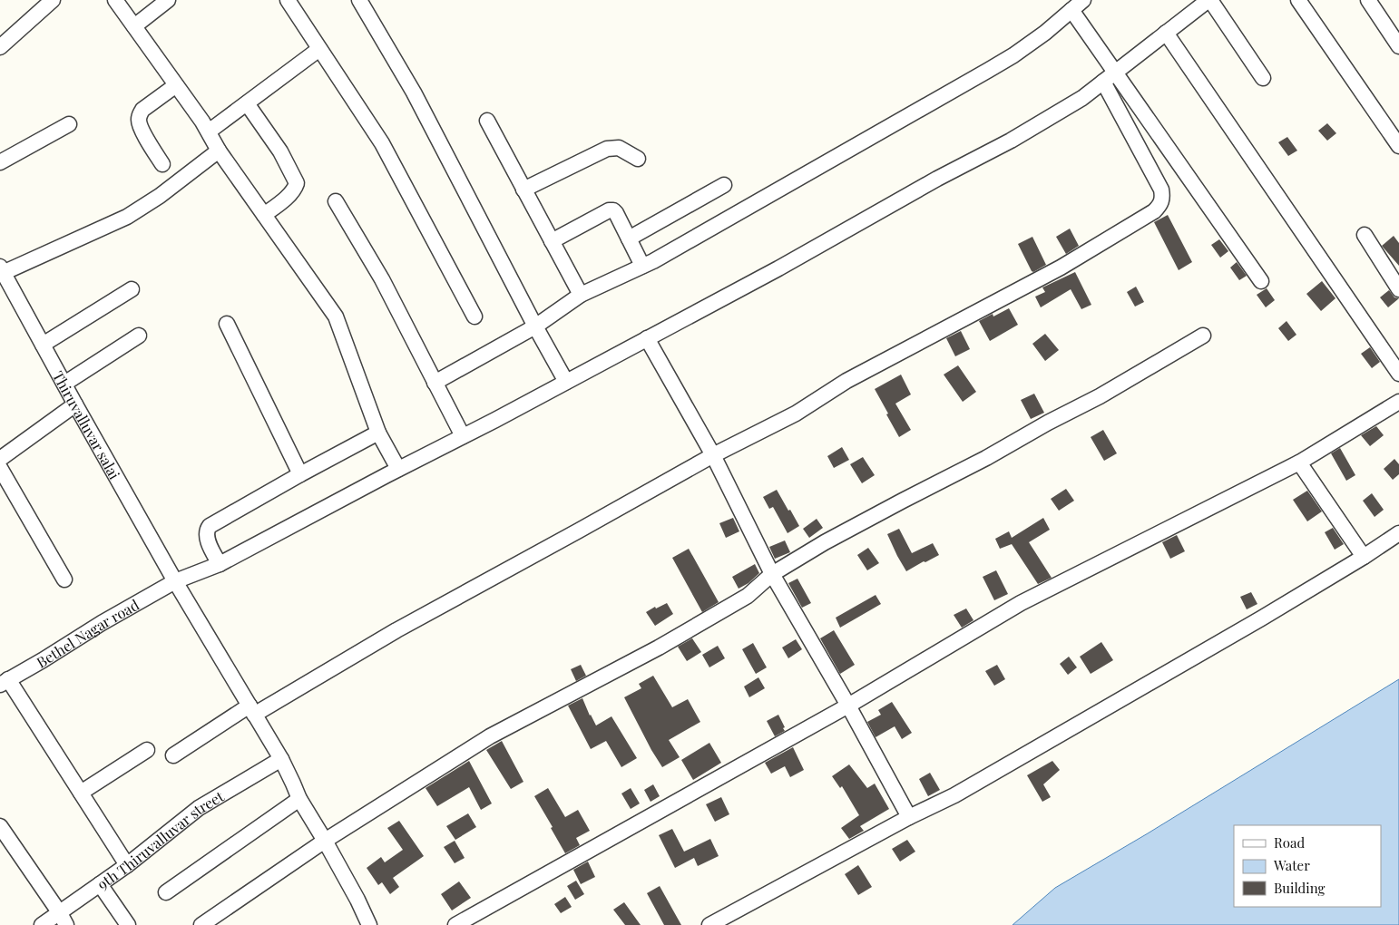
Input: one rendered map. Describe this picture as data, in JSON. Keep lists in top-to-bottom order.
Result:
{
  "streets": {
    "street": ["Thiruvalluvar salai", "Bethel Nagar road", "9th Thiruvalluvar street"]
  },
  "crossings": [
    ["Thiruvalluvar salai", "Bethel Nagar road"],
    ["Thiruvalluvar salai", "9th Thiruvalluvar street"]
  ],
  "legend": ["Road", "Water", "Building"]
}
